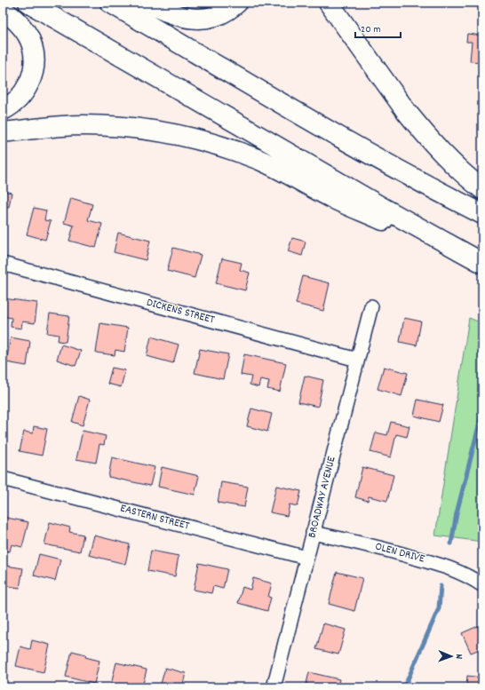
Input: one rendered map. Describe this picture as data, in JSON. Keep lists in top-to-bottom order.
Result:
{
  "streets": {
    "street": [
      "DICKENS STREET",
      "BROADWAY AVENUE",
      "EASTERN STREET",
      "OLEN DRIVE"
    ]
  },
  "crossings": [
    ["DICKENS STREET", "BROADWAY AVENUE"],
    ["BROADWAY AVENUE", "EASTERN STREET"],
    ["BROADWAY AVENUE", "OLEN DRIVE"]
  ],
  "scale_bar": "20 m",
  "north": "right"
}
